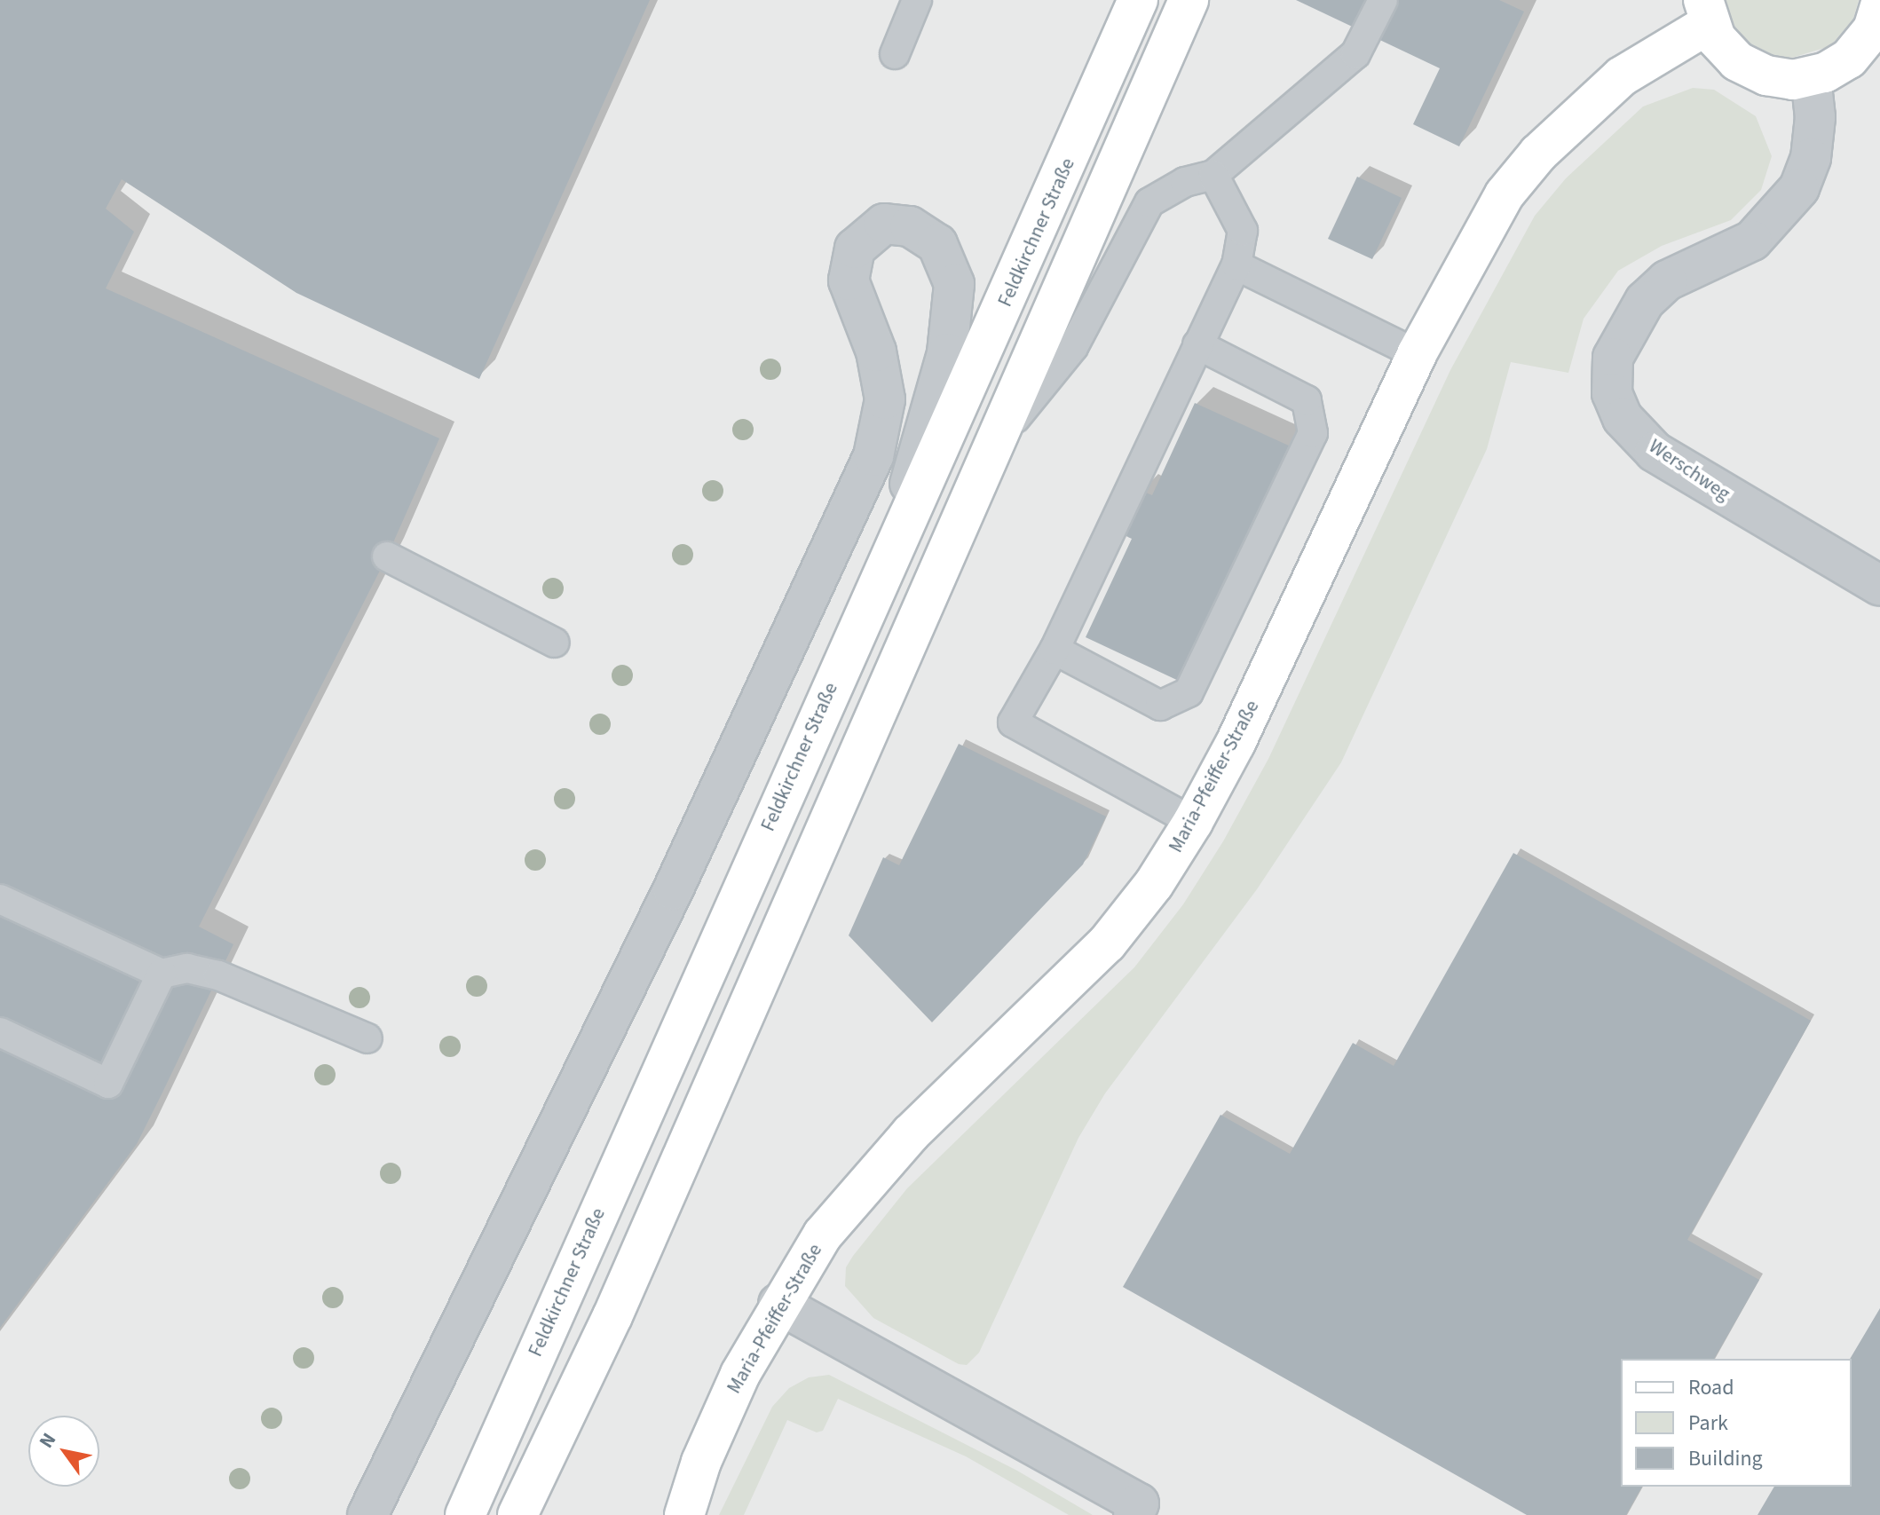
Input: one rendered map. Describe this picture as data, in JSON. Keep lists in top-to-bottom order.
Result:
{
  "streets": {
    "main road": ["Feldkirchner Straße", "Maria-Pfeiffer-Straße"],
    "street": ["Werschweg"]
  },
  "legend": ["Road", "Park", "Building"],
  "north": "top left"
}
